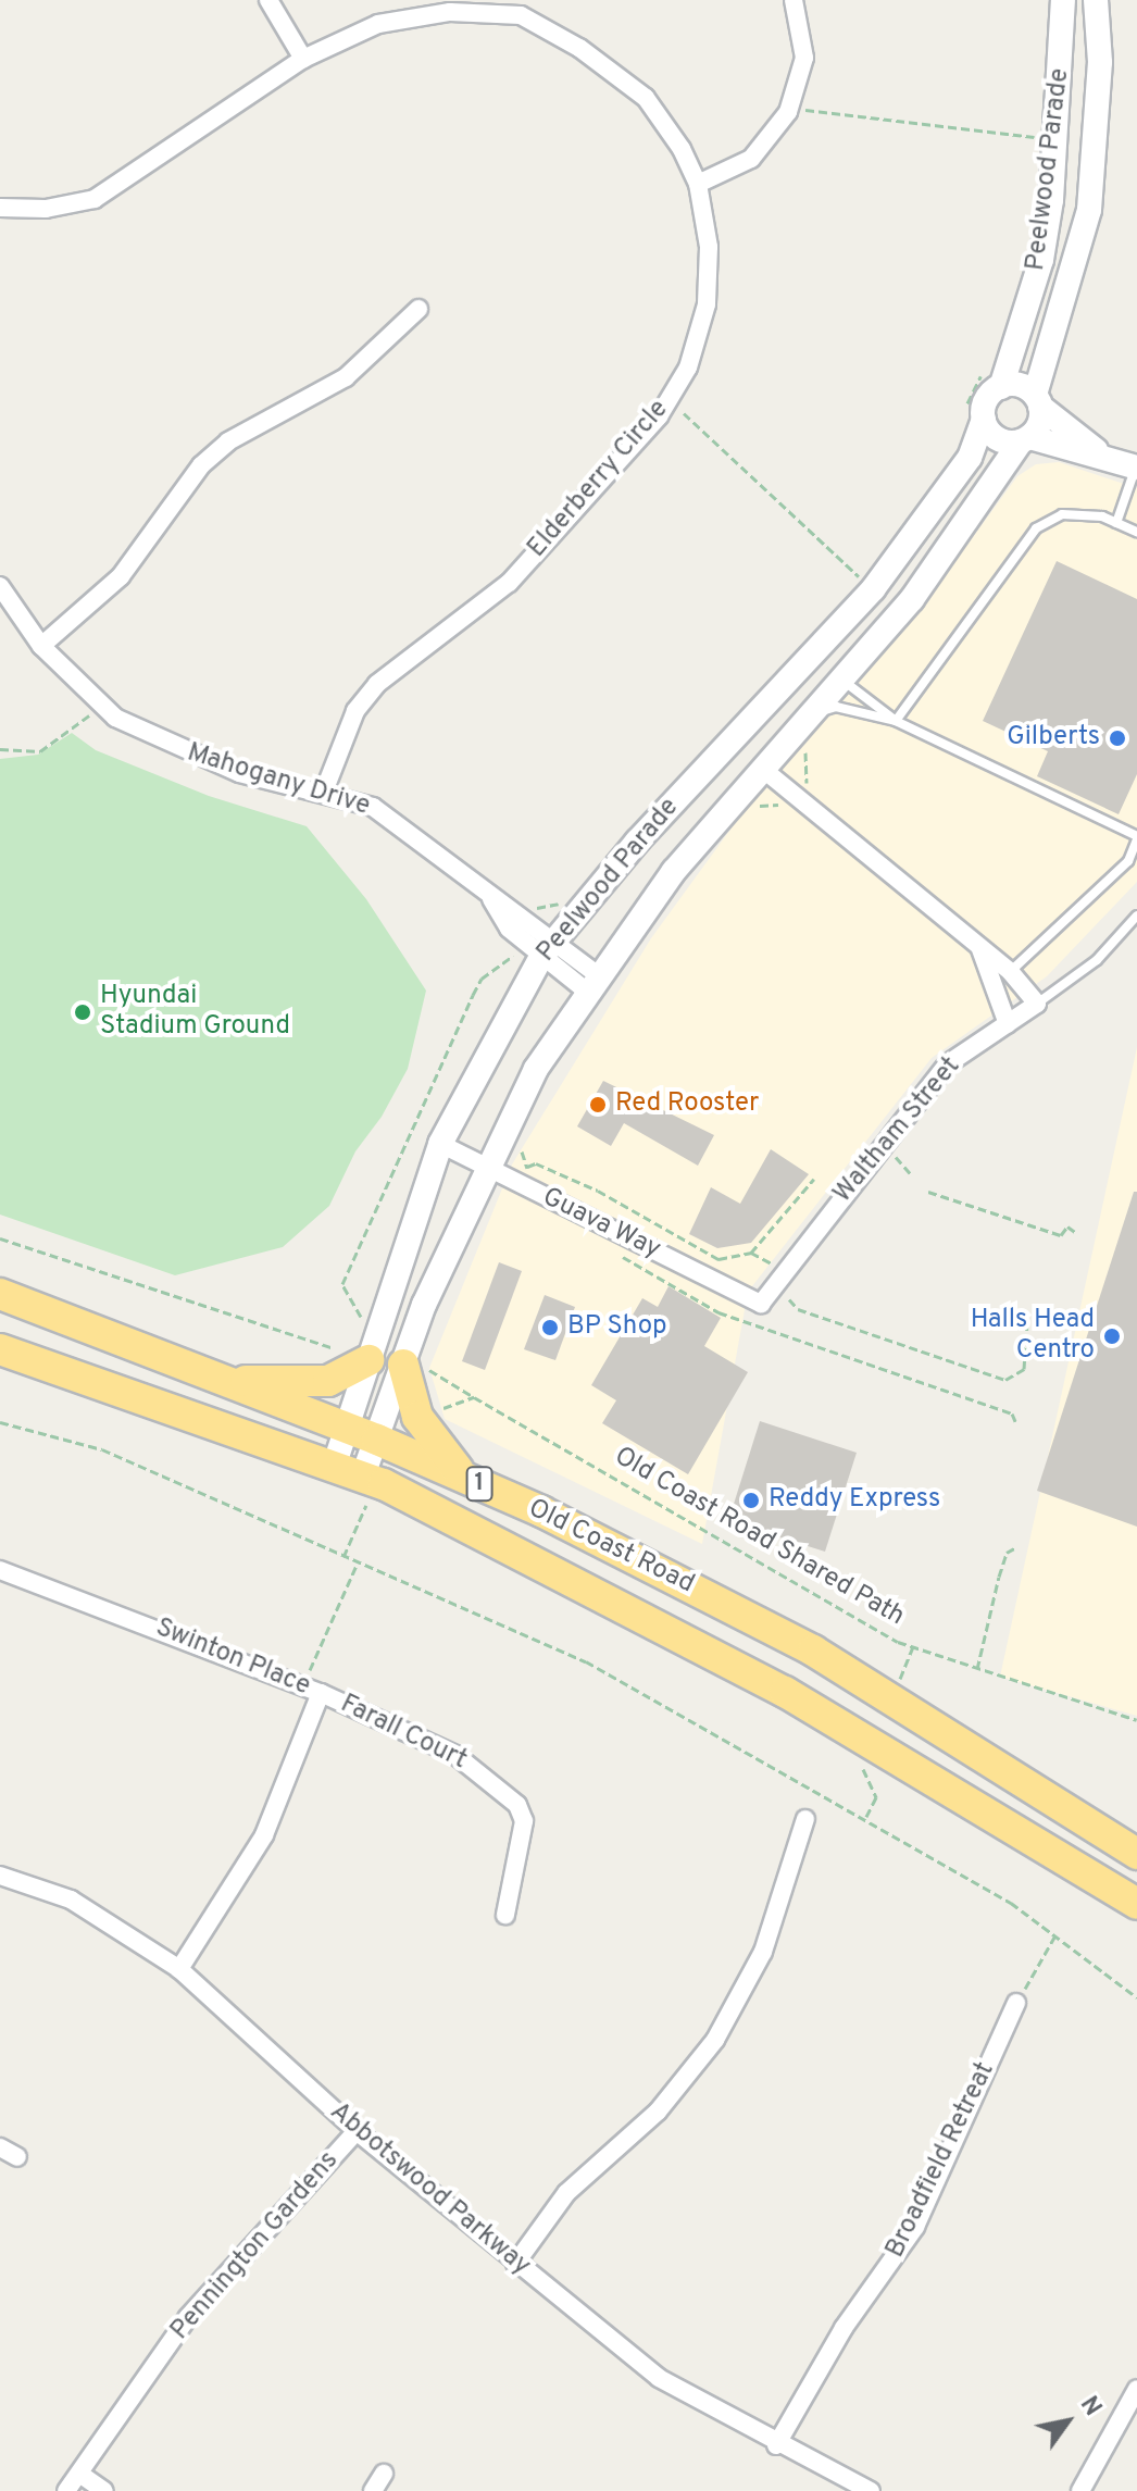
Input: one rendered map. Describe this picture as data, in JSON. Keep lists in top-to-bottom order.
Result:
{
  "streets": {
    "highway": ["1", "Old Coast Road"],
    "street": [
      "Peelwood Parade",
      "Elderberry Circle",
      "Mahogany Drive",
      "Waltham Street",
      "Guava Way",
      "Swinton Place",
      "Farall Court",
      "Broadfield Retreat",
      "Abbotswood Parkway",
      "Pennington Gardens"
    ],
    "path": ["Old Coast Road Shared Path"]
  },
  "crossings": [
    ["Peelwood Parade", "Mahogany Drive"],
    ["Peelwood Parade", "Guava Way"],
    ["Peelwood Parade", "Old Coast Road Shared Path"],
    ["Peelwood Parade", "Old Coast Road"],
    ["Elderberry Circle", "Mahogany Drive"],
    ["Waltham Street", "Guava Way"],
    ["Swinton Place", "Farall Court"],
    ["Swinton Place", "Abbotswood Parkway"],
    ["Broadfield Retreat", "Abbotswood Parkway"],
    ["Abbotswood Parkway", "Pennington Gardens"]
  ],
  "places": [
    "Gilberts",
    "Hyundai Stadium Ground",
    "Red Rooster",
    "BP Shop",
    "Halls Head Centro",
    "Reddy Express"
  ],
  "north": "top right"
}
